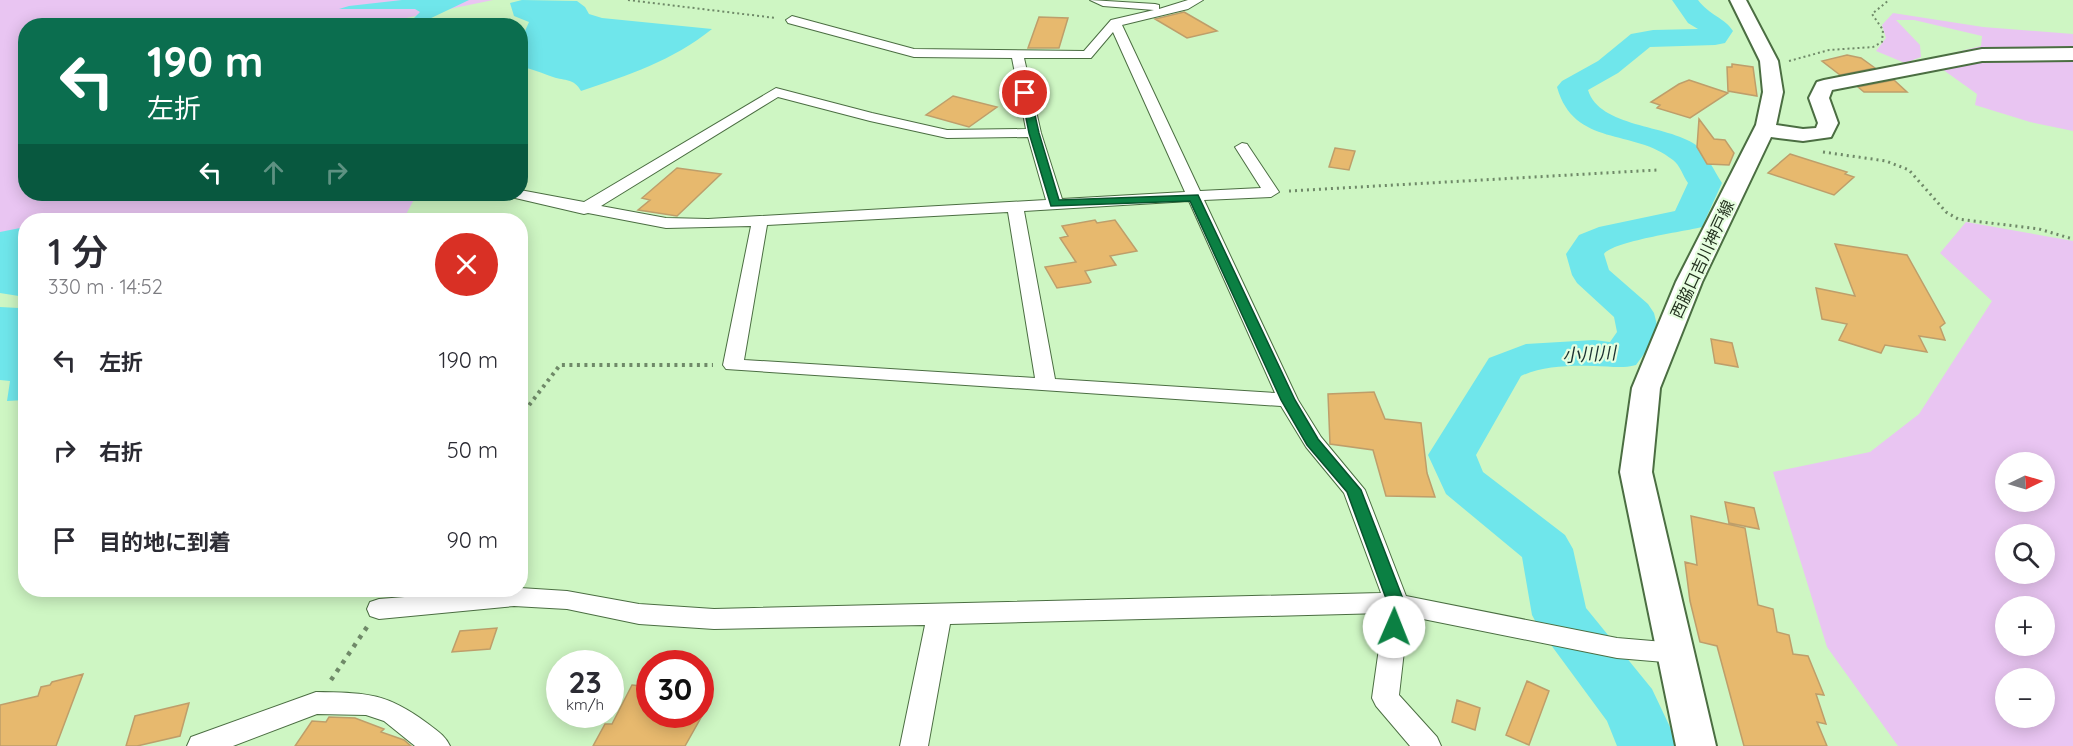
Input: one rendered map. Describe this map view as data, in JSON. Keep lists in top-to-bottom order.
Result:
{
  "streets": {
    "main road": ["西脇口吉川神戸線"]
  },
  "water": ["小川川"],
  "north": "right",
  "page": {
    "turn": ["190 m", "左折"],
    "heading": ["1 分", "330 m · 14:52"],
    "list": [
      {
        "name": "左折",
        "value": "190 m"
      },
      {
        "name": "右折",
        "value": "50 m"
      },
      {
        "name": "目的地に到着",
        "value": "90 m"
      }
    ],
    "map_buttons": ["+", "−"],
    "speed": "23 km/h",
    "limit": "30"
  }
}
